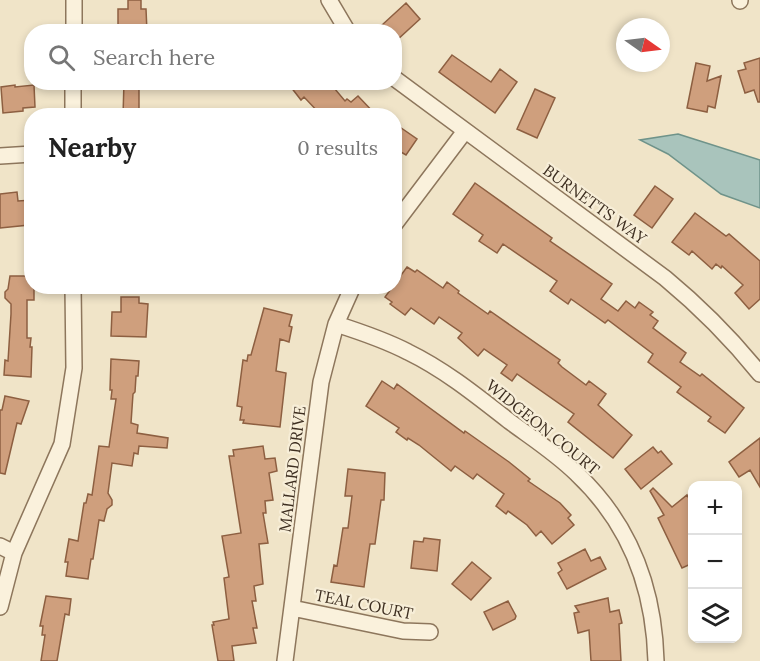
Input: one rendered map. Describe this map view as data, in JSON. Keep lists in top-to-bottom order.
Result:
{
  "streets": {
    "street": [
      "BURNETTS WAY",
      "WIDGEON COURT",
      "MALLARD DRIVE",
      "TEAL COURT"
    ]
  },
  "crossings": [
    ["WIDGEON COURT", "MALLARD DRIVE"],
    ["MALLARD DRIVE", "TEAL COURT"]
  ],
  "north": "right",
  "page": {
    "search": "Search here",
    "heading": ["Nearby", "0 results"],
    "map_buttons": ["+", "−"]
  }
}
